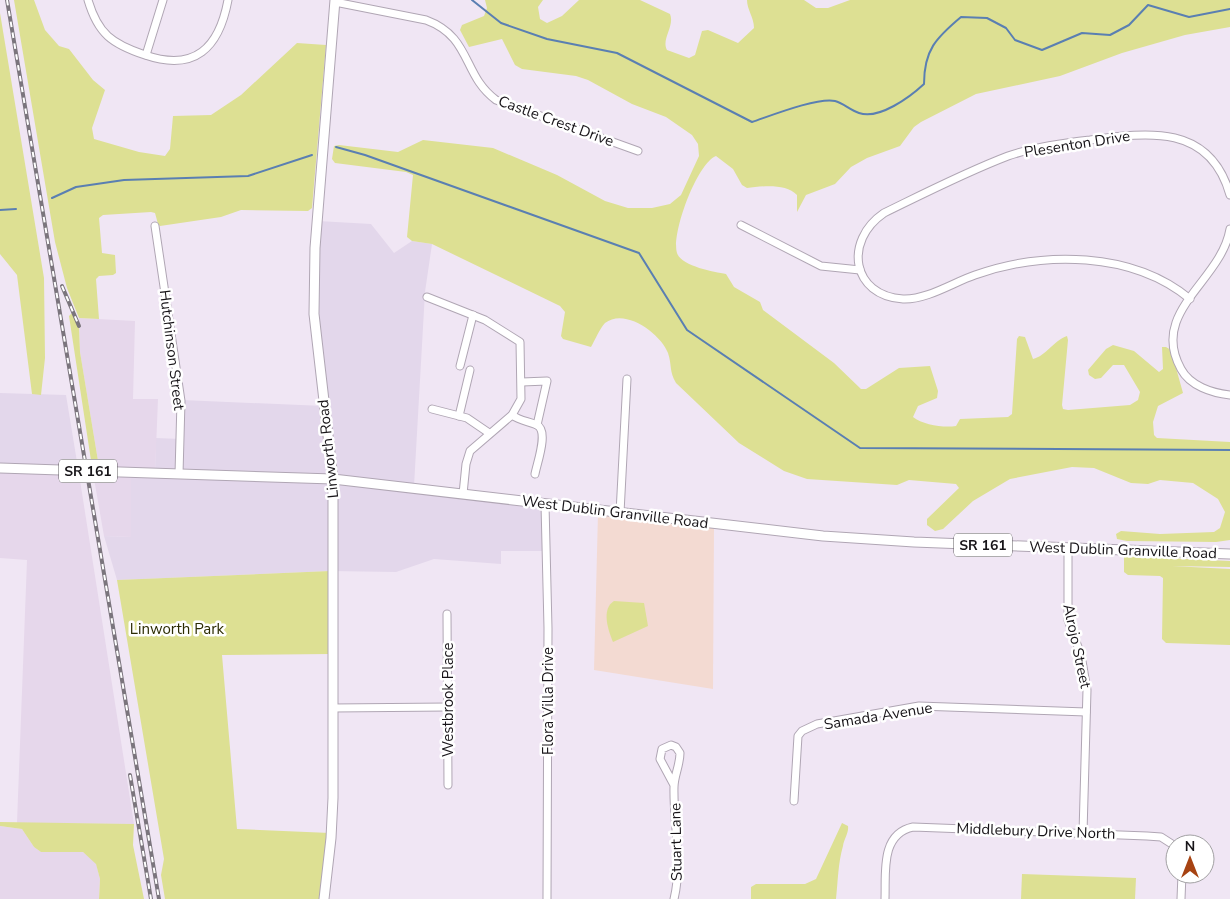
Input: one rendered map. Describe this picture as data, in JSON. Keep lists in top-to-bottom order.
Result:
{
  "streets": {
    "main road": ["Linworth Road", "SR 161", "West Dublin Granville Road"],
    "street": [
      "Castle Crest Drive",
      "Plesenton Drive",
      "Hutchinson Street",
      "Alrojo Street",
      "Westbrook Place",
      "Flora Villa Drive",
      "Samada Avenue",
      "Middlebury Drive North",
      "Stuart Lane"
    ]
  },
  "crossings": [
    ["Castle Crest Drive", "Linworth Road"],
    ["Hutchinson Street", "West Dublin Granville Road"],
    ["Linworth Road", "West Dublin Granville Road"],
    ["West Dublin Granville Road", "Alrojo Street"],
    ["West Dublin Granville Road", "Flora Villa Drive"],
    ["Alrojo Street", "Samada Avenue"],
    ["Alrojo Street", "Middlebury Drive North"]
  ],
  "parks": ["Linworth Park"],
  "north": "top"
}
